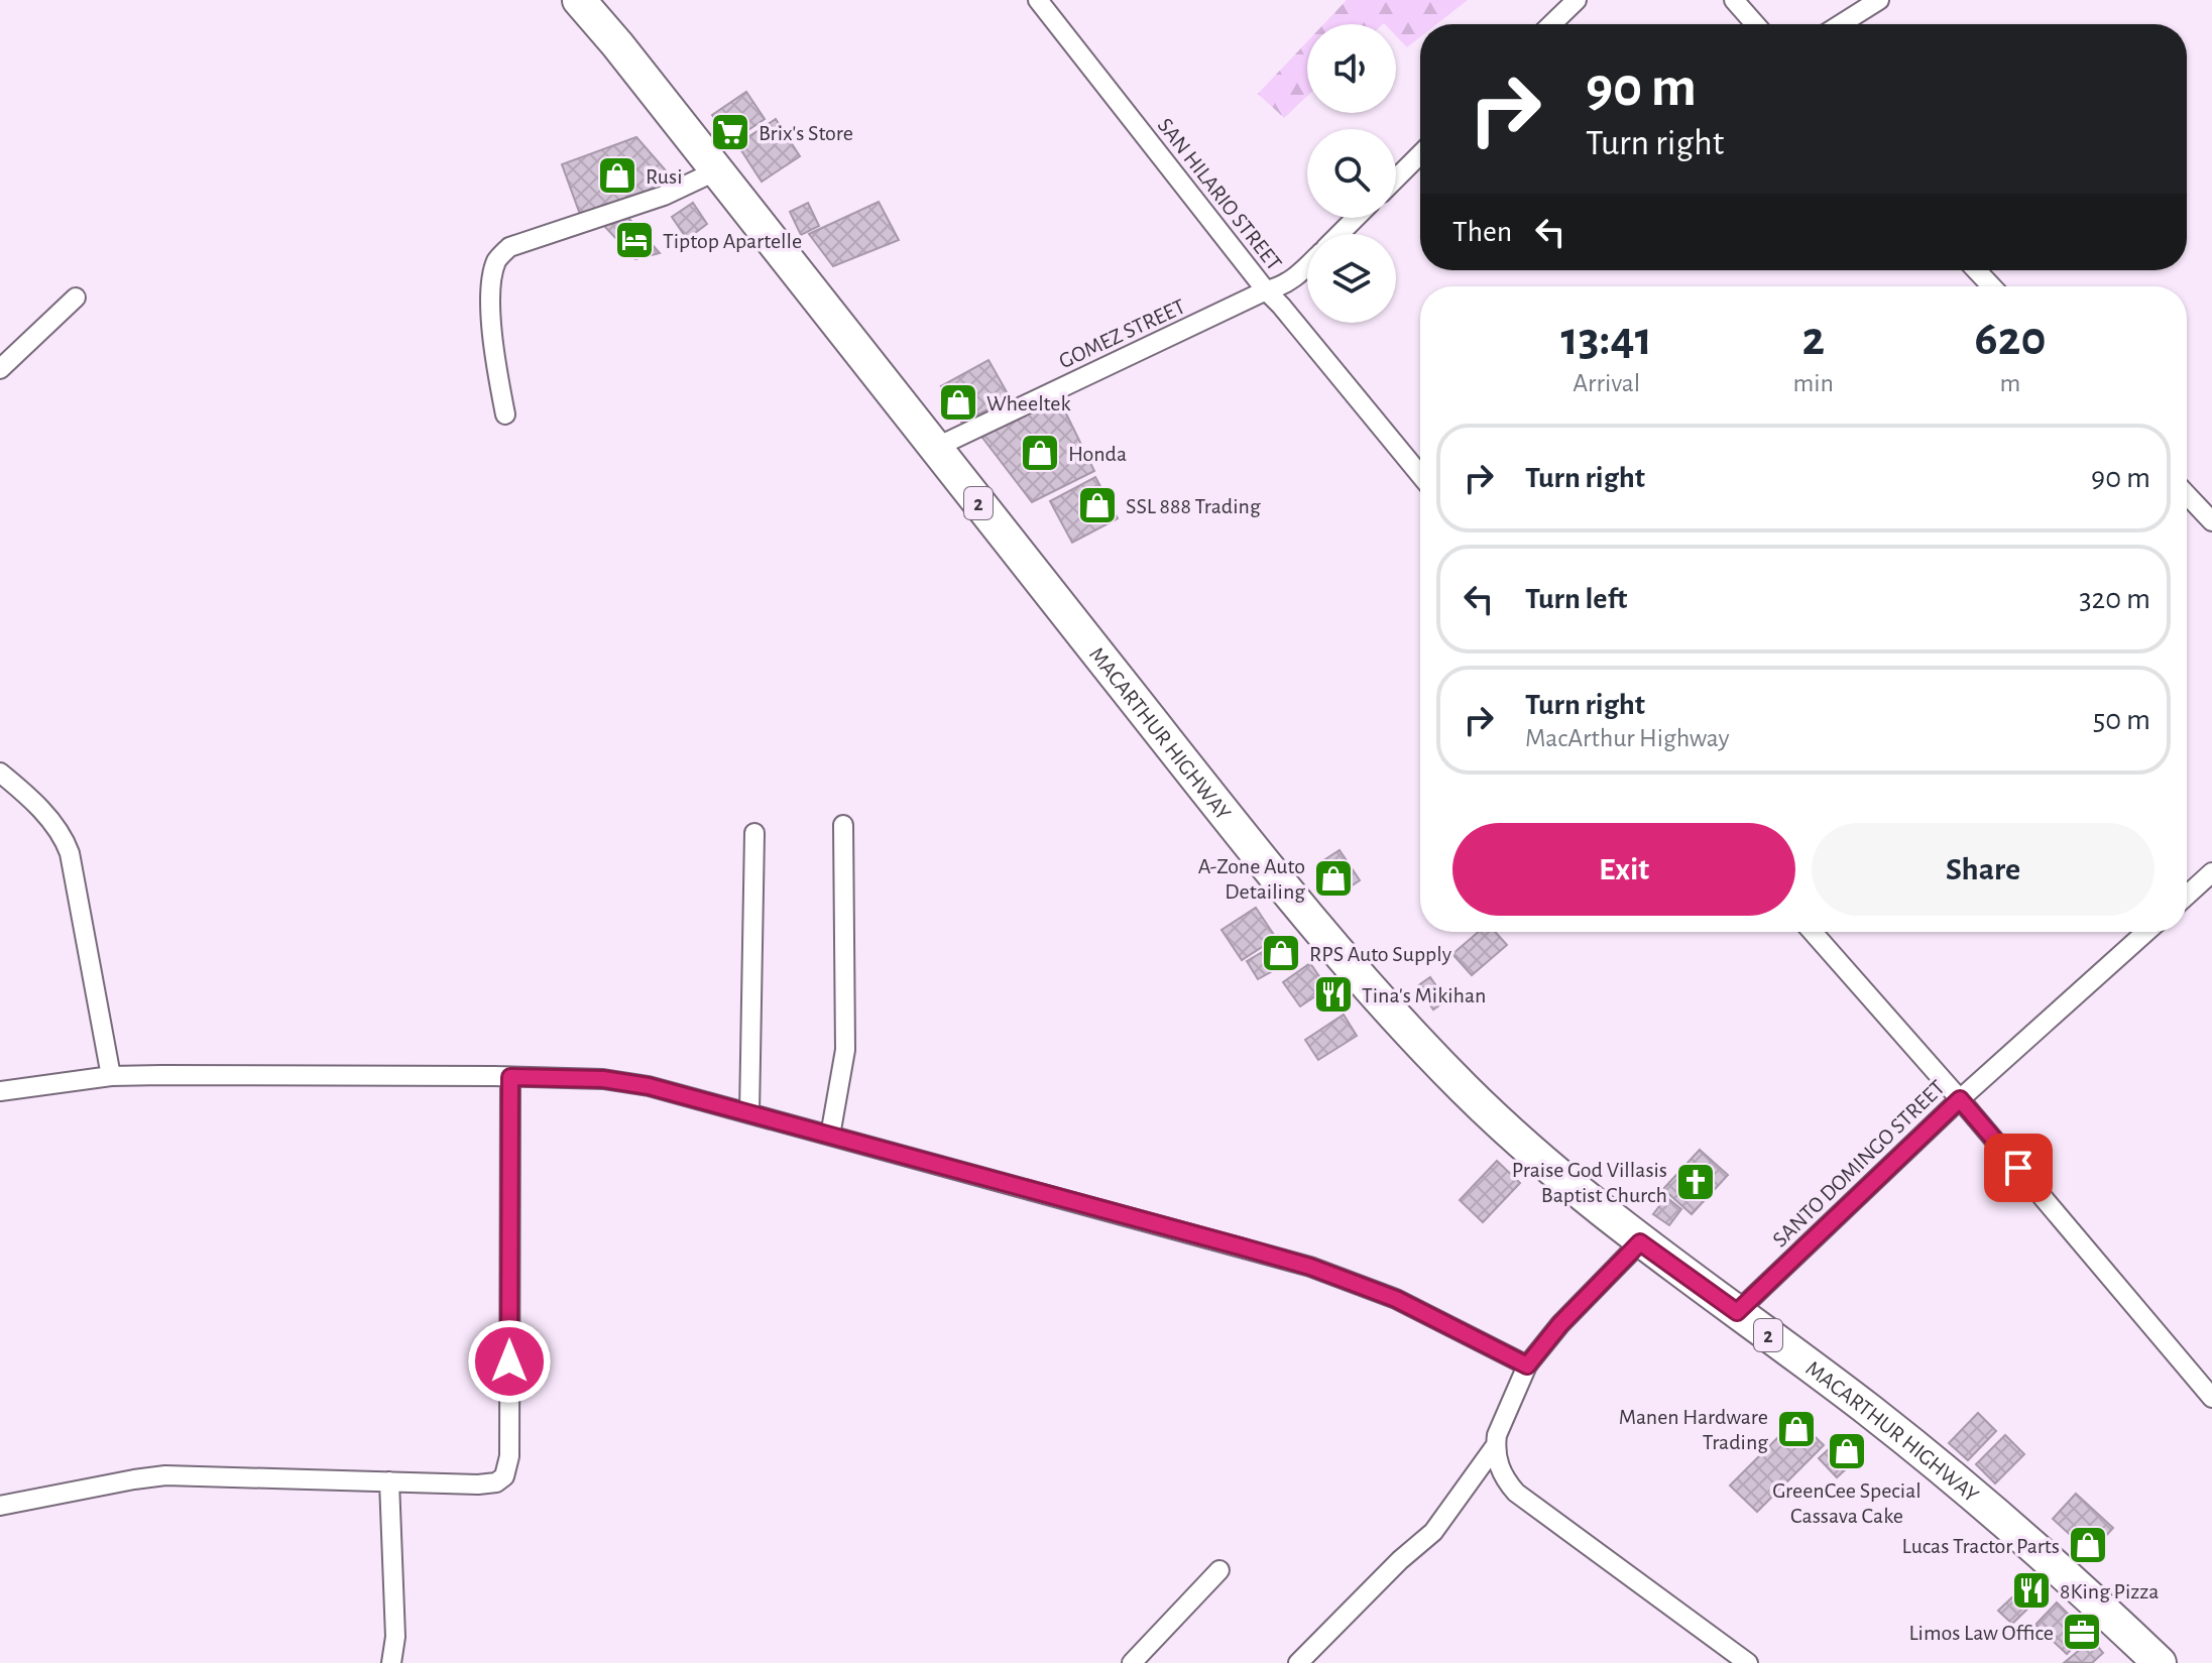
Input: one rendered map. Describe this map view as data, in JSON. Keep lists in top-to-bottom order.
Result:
{
  "streets": {
    "highway": ["2", "MACARTHUR HIGHWAY"],
    "street": ["SAN HILARIO STREET", "GOMEZ STREET", "SANTO DOMINGO STREET"]
  },
  "crossings": [
    ["SAN HILARIO STREET", "GOMEZ STREET"],
    ["GOMEZ STREET", "MACARTHUR HIGHWAY"],
    ["MACARTHUR HIGHWAY", "SANTO DOMINGO STREET"]
  ],
  "places": {
    "supermarket": ["Brix's Store"],
    "shop": [
      "Rusi",
      "Wheeltek",
      "Honda",
      "SSL 888 Trading",
      "A-Zone Auto Detailing",
      "RPS Auto Supply",
      "Manen Hardware Trading",
      "GreenCee Special Cassava Cake",
      "Lucas Tractor Parts"
    ],
    "hotel": ["Tiptop Apartelle"],
    "restaurant": ["Tina's Mikihan", "8King Pizza"],
    "church": ["Praise God Villasis Baptist Church"],
    "office": ["Limos Law Office"]
  },
  "page": {
    "turn": ["90 m", "Turn right"],
    "then": "Then",
    "eta": [
      "13:41",
      "Arrival",
      "2",
      "min",
      "620",
      "m"
    ],
    "list": [
      {
        "name": "Turn right",
        "value": "90 m"
      },
      {
        "name": "Turn left",
        "value": "320 m"
      },
      {
        "name": "Turn right",
        "note": "MacArthur Highway",
        "value": "50 m"
      }
    ],
    "buttons": ["Exit", "Share"]
  }
}
